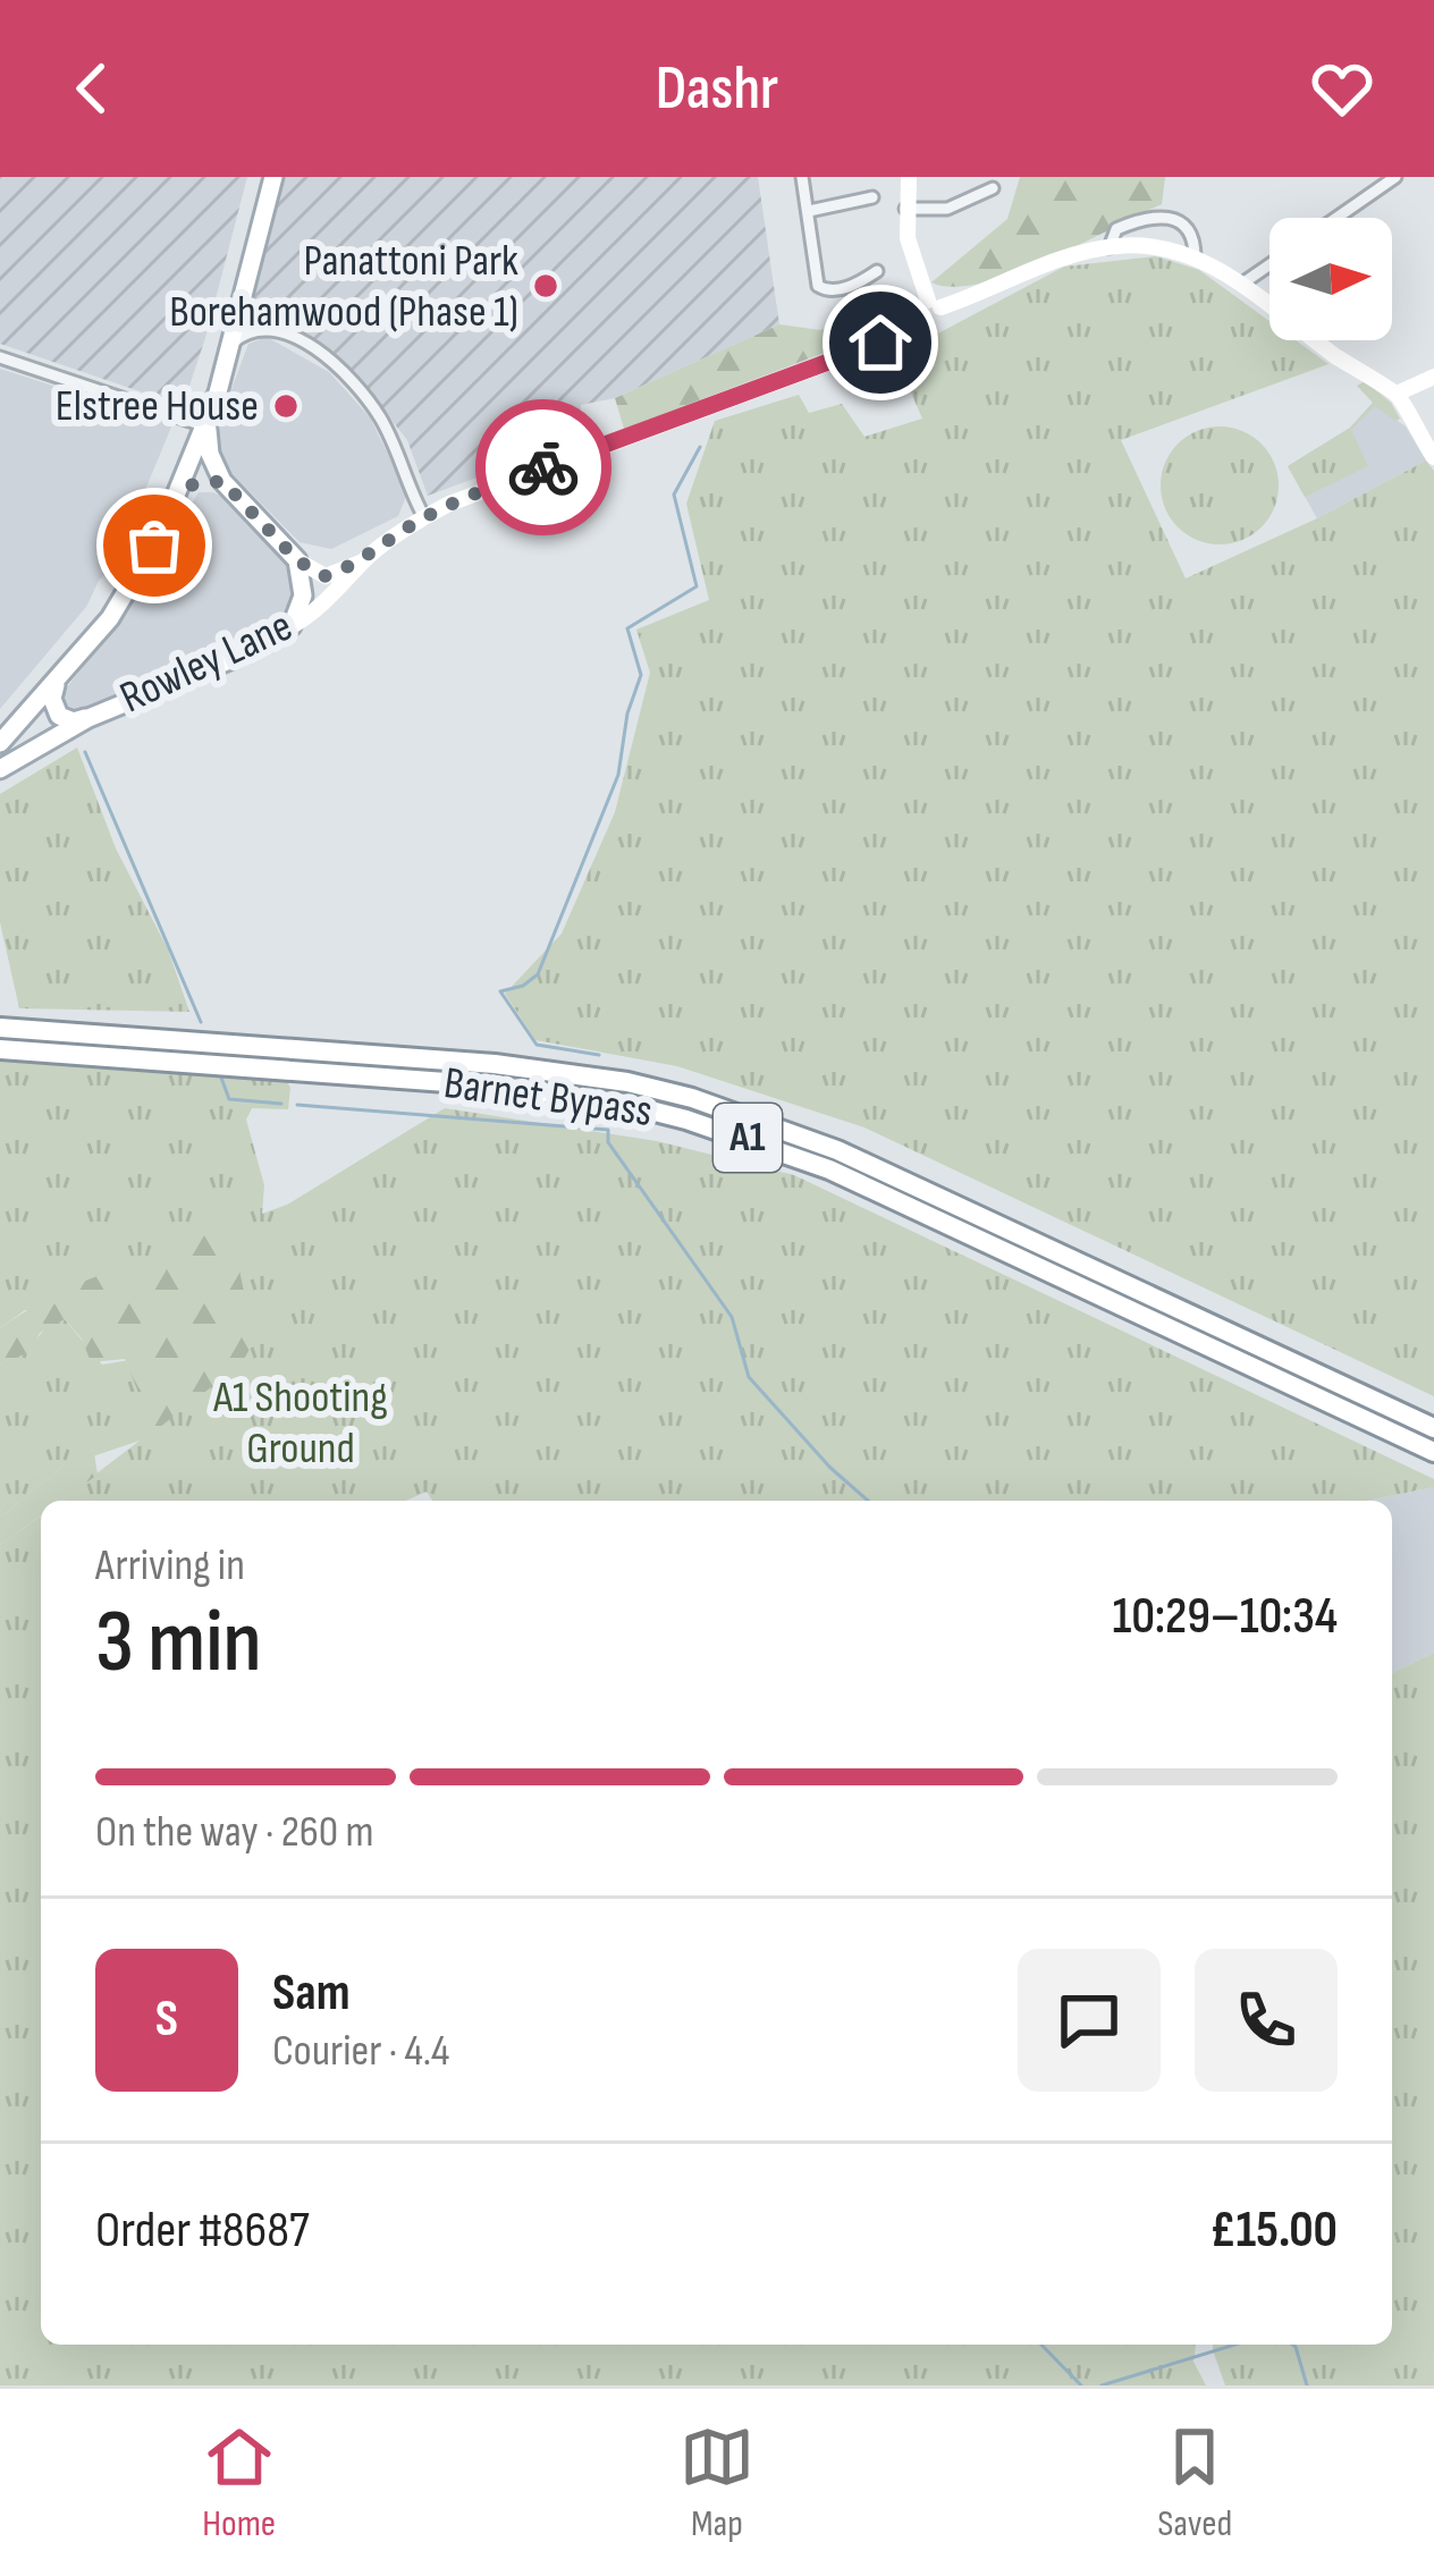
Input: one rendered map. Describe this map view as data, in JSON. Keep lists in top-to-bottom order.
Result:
{
  "streets": {
    "highway": ["Barnet Bypass", "A1"],
    "main road": ["Rowley Lane"]
  },
  "parks": ["A1 Shooting Ground"],
  "places": ["Panattoni Park Borehamwood (Phase 1)", "Elstree House"],
  "north": "right",
  "page": {
    "header": "Dashr",
    "heading": ["3 min", "Arriving in", "10:29–10:34"],
    "panel": [
      "Sam",
      "Courier · 4.4",
      "Order #8687",
      "£15.00"
    ],
    "bar": "On the way · 260 m",
    "round": "S",
    "tabs": ["Home", "Map", "Saved"]
  }
}
